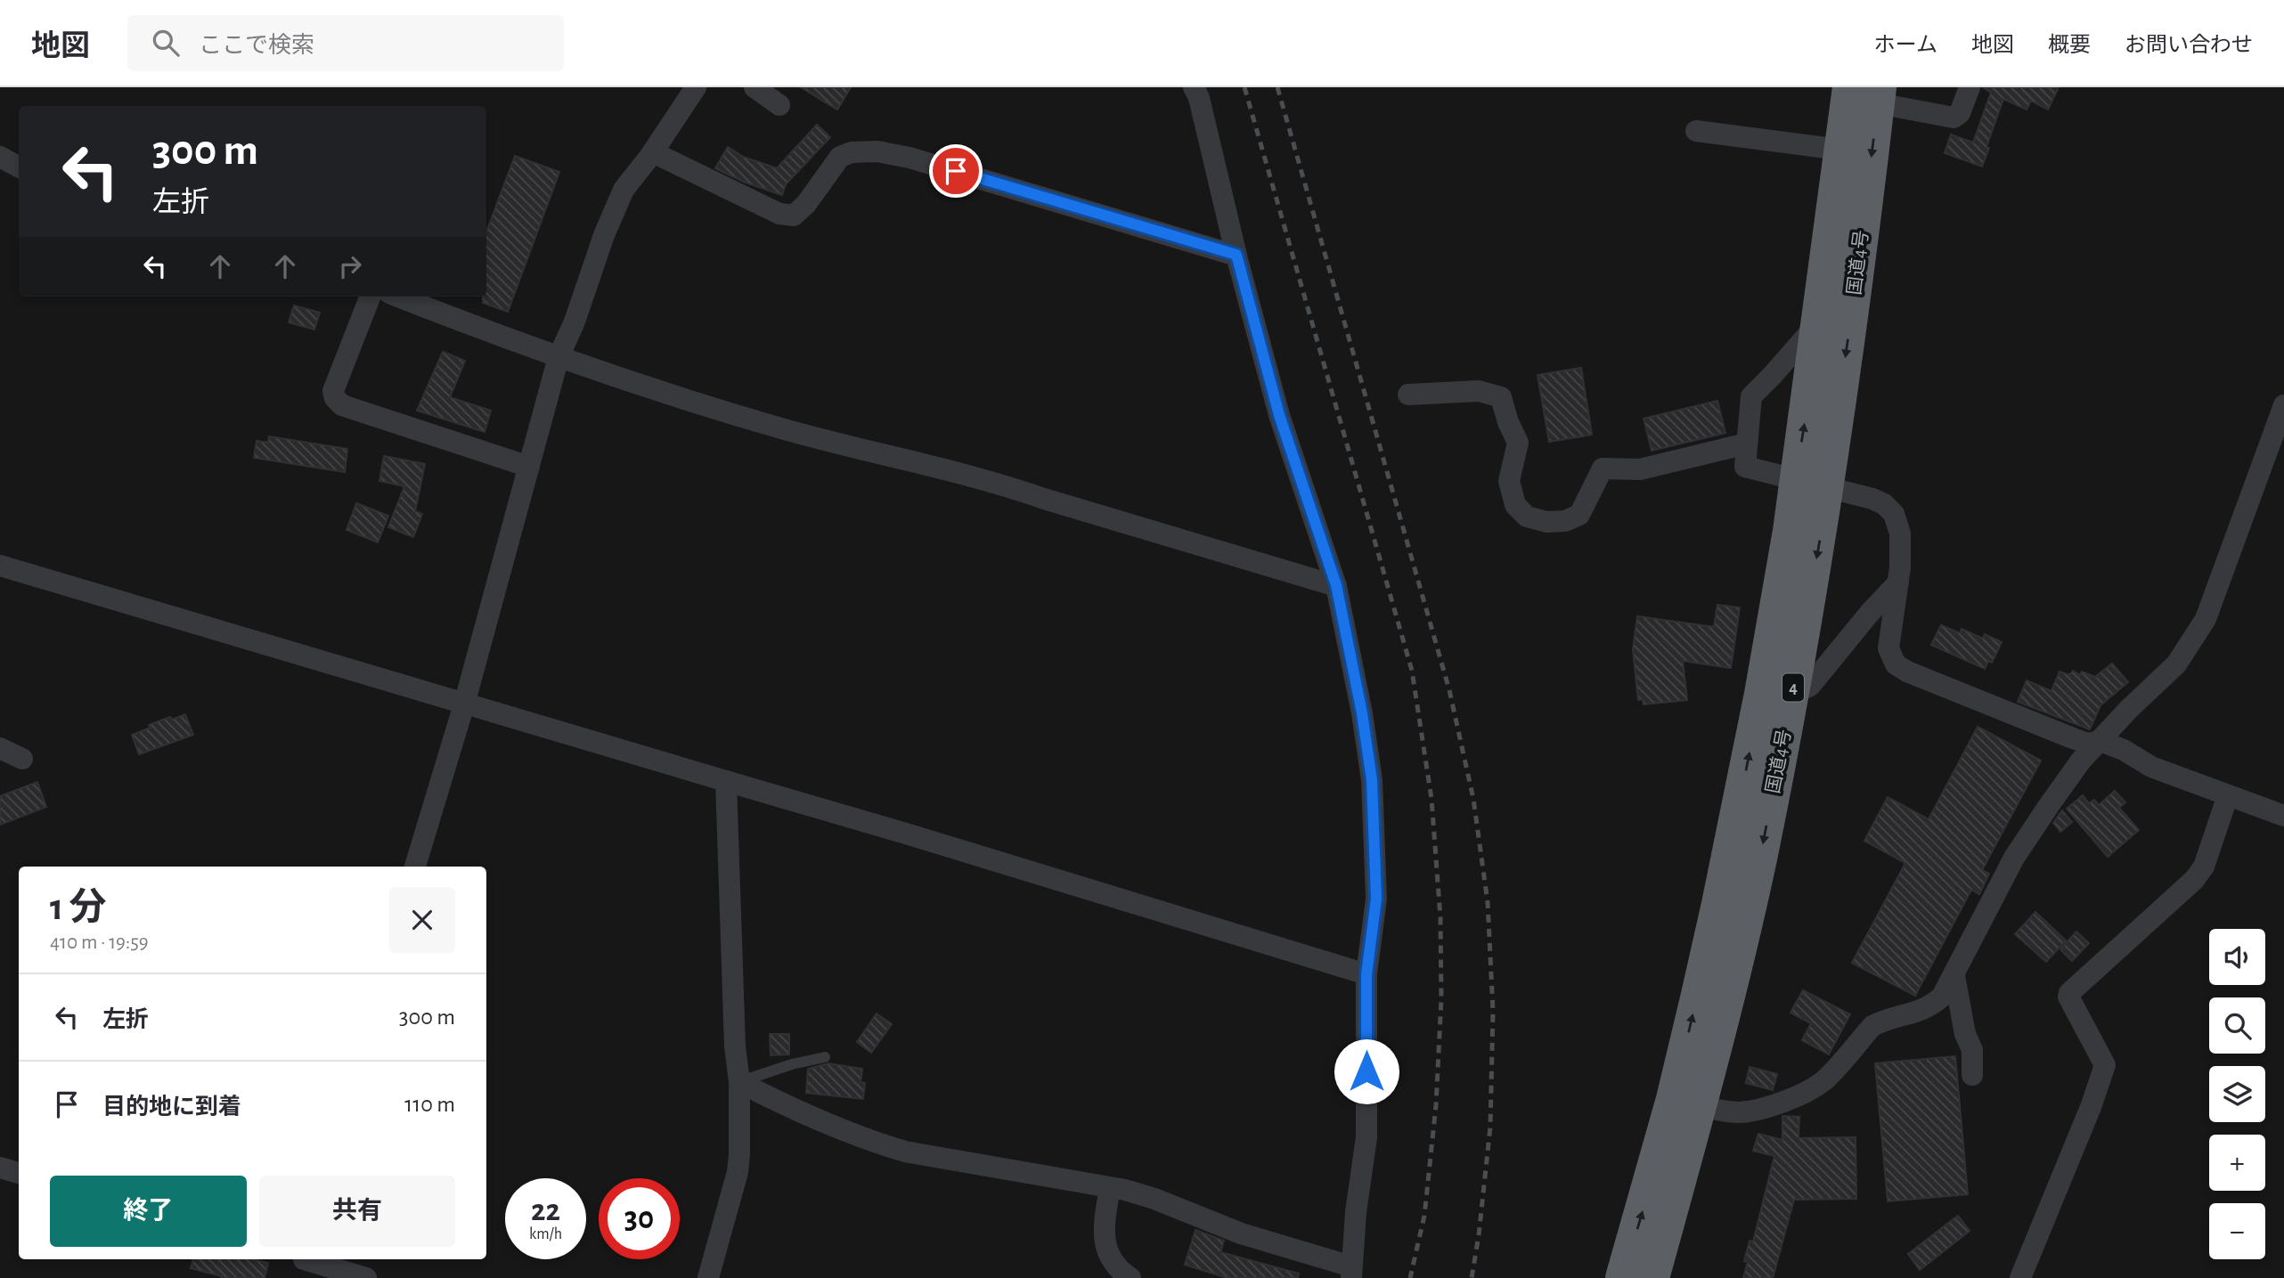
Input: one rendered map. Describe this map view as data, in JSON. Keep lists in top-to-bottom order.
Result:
{
  "streets": {
    "highway": ["国道4号", "4"]
  },
  "page": {
    "header": "地図",
    "search": "ここで検索",
    "nav": [
      "ホーム",
      "地図",
      "概要",
      "お問い合わせ"
    ],
    "turn": ["300 m", "左折"],
    "heading": ["1 分", "410 m · 19:59"],
    "map_buttons": ["+", "−"],
    "list": [
      {
        "name": "左折",
        "value": "300 m"
      },
      {
        "name": "目的地に到着",
        "value": "110 m"
      }
    ],
    "buttons": ["終了", "共有"],
    "speed": "22 km/h",
    "limit": "30"
  }
}
